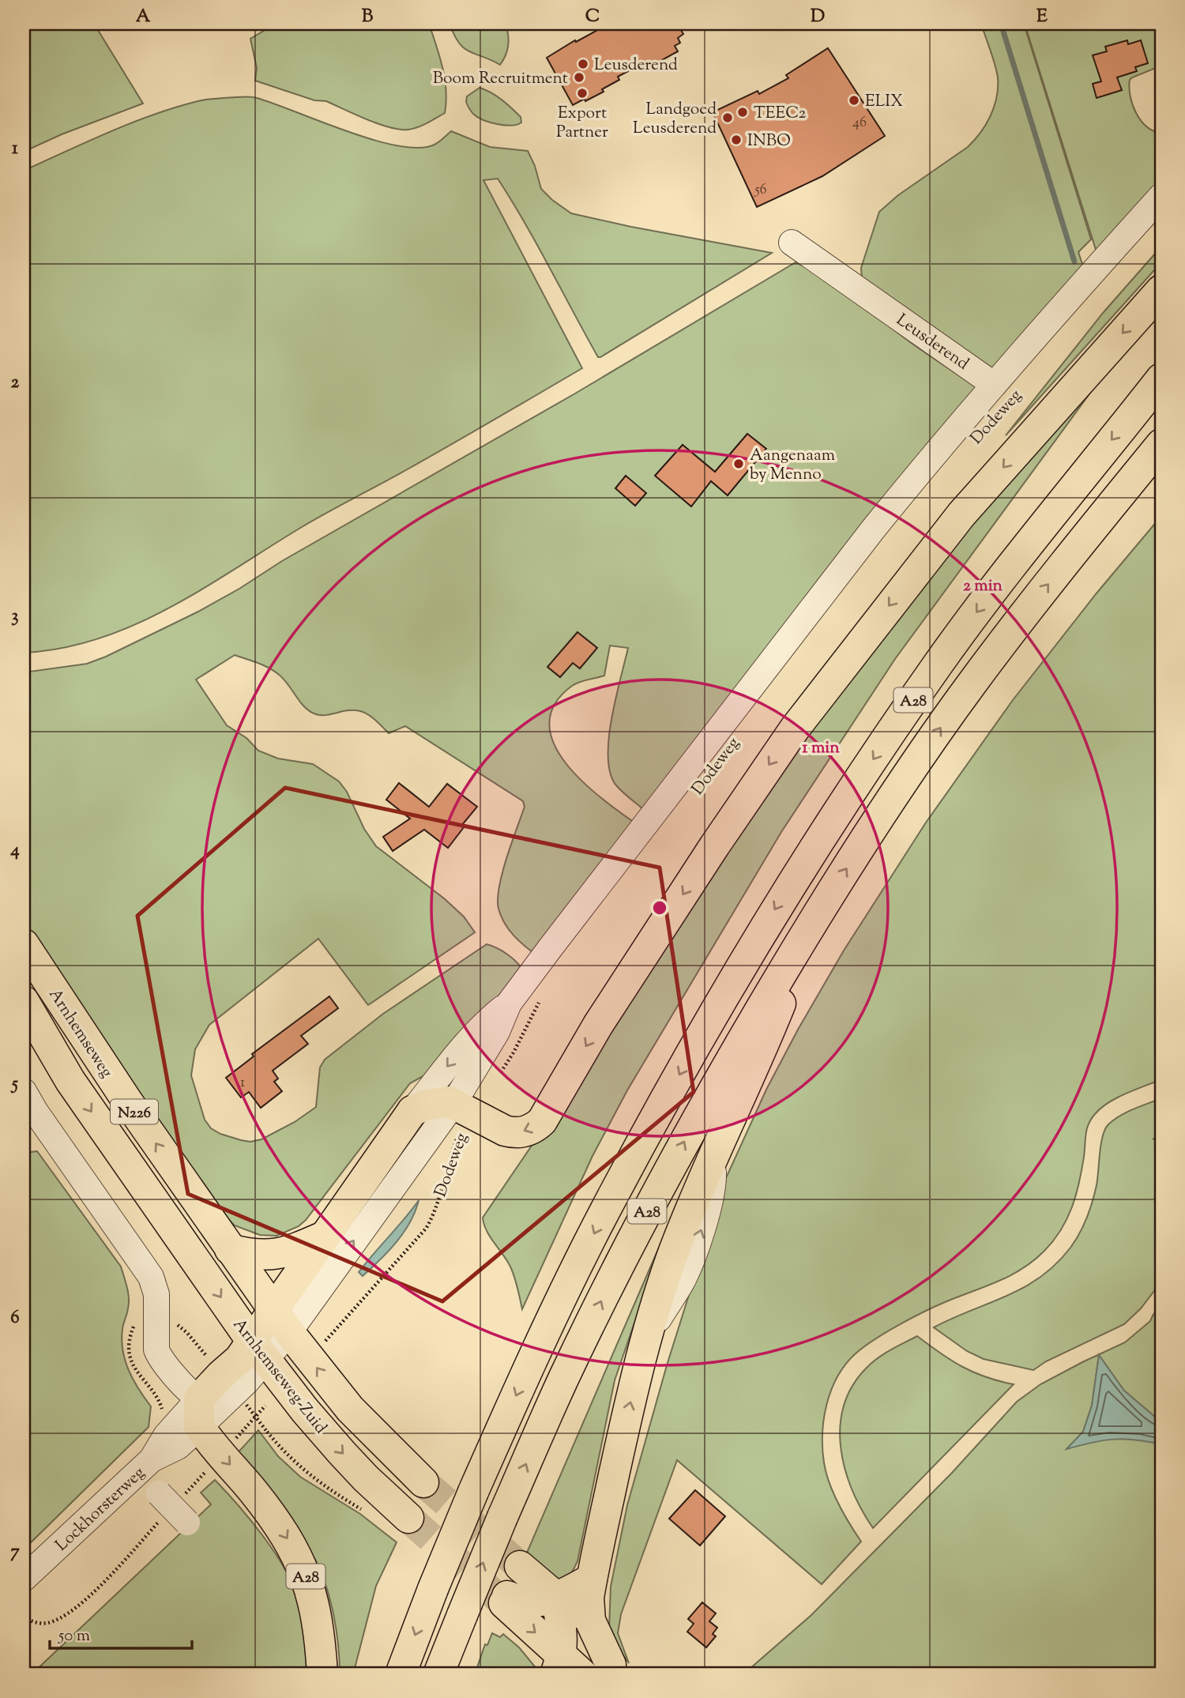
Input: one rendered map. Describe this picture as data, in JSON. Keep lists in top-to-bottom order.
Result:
{
  "streets": {
    "main road": [
      "Dodeweg",
      "A28",
      "Arnhemseweg",
      "N226",
      "Arnhemseweg-Zuid",
      "Lockhorsterweg"
    ],
    "street": ["Leusderend"]
  },
  "crossings": [
    ["Leusderend", "Dodeweg"],
    ["Dodeweg", "Arnhemseweg-Zuid"],
    ["Dodeweg", "Lockhorsterweg"],
    ["A28", "Lockhorsterweg"],
    ["Arnhemseweg", "Arnhemseweg-Zuid"],
    ["Arnhemseweg-Zuid", "Lockhorsterweg"]
  ],
  "places": [
    "Leusderend",
    "Boom Recruitment",
    "Export Partner",
    "ELIX",
    "TEEC2",
    "Landgoed Leusderend",
    "INBO",
    "Aangenaam by Menno"
  ],
  "house_numbers": ["46", "56", "1"],
  "scale_bar": "50 m",
  "grid": {
    "columns": [
      "A",
      "B",
      "C",
      "D",
      "E"
    ],
    "rows": [
      "1",
      "2",
      "3",
      "4",
      "5",
      "6",
      "7"
    ]
  },
  "rings": ["2 min", "1 min"]
}
